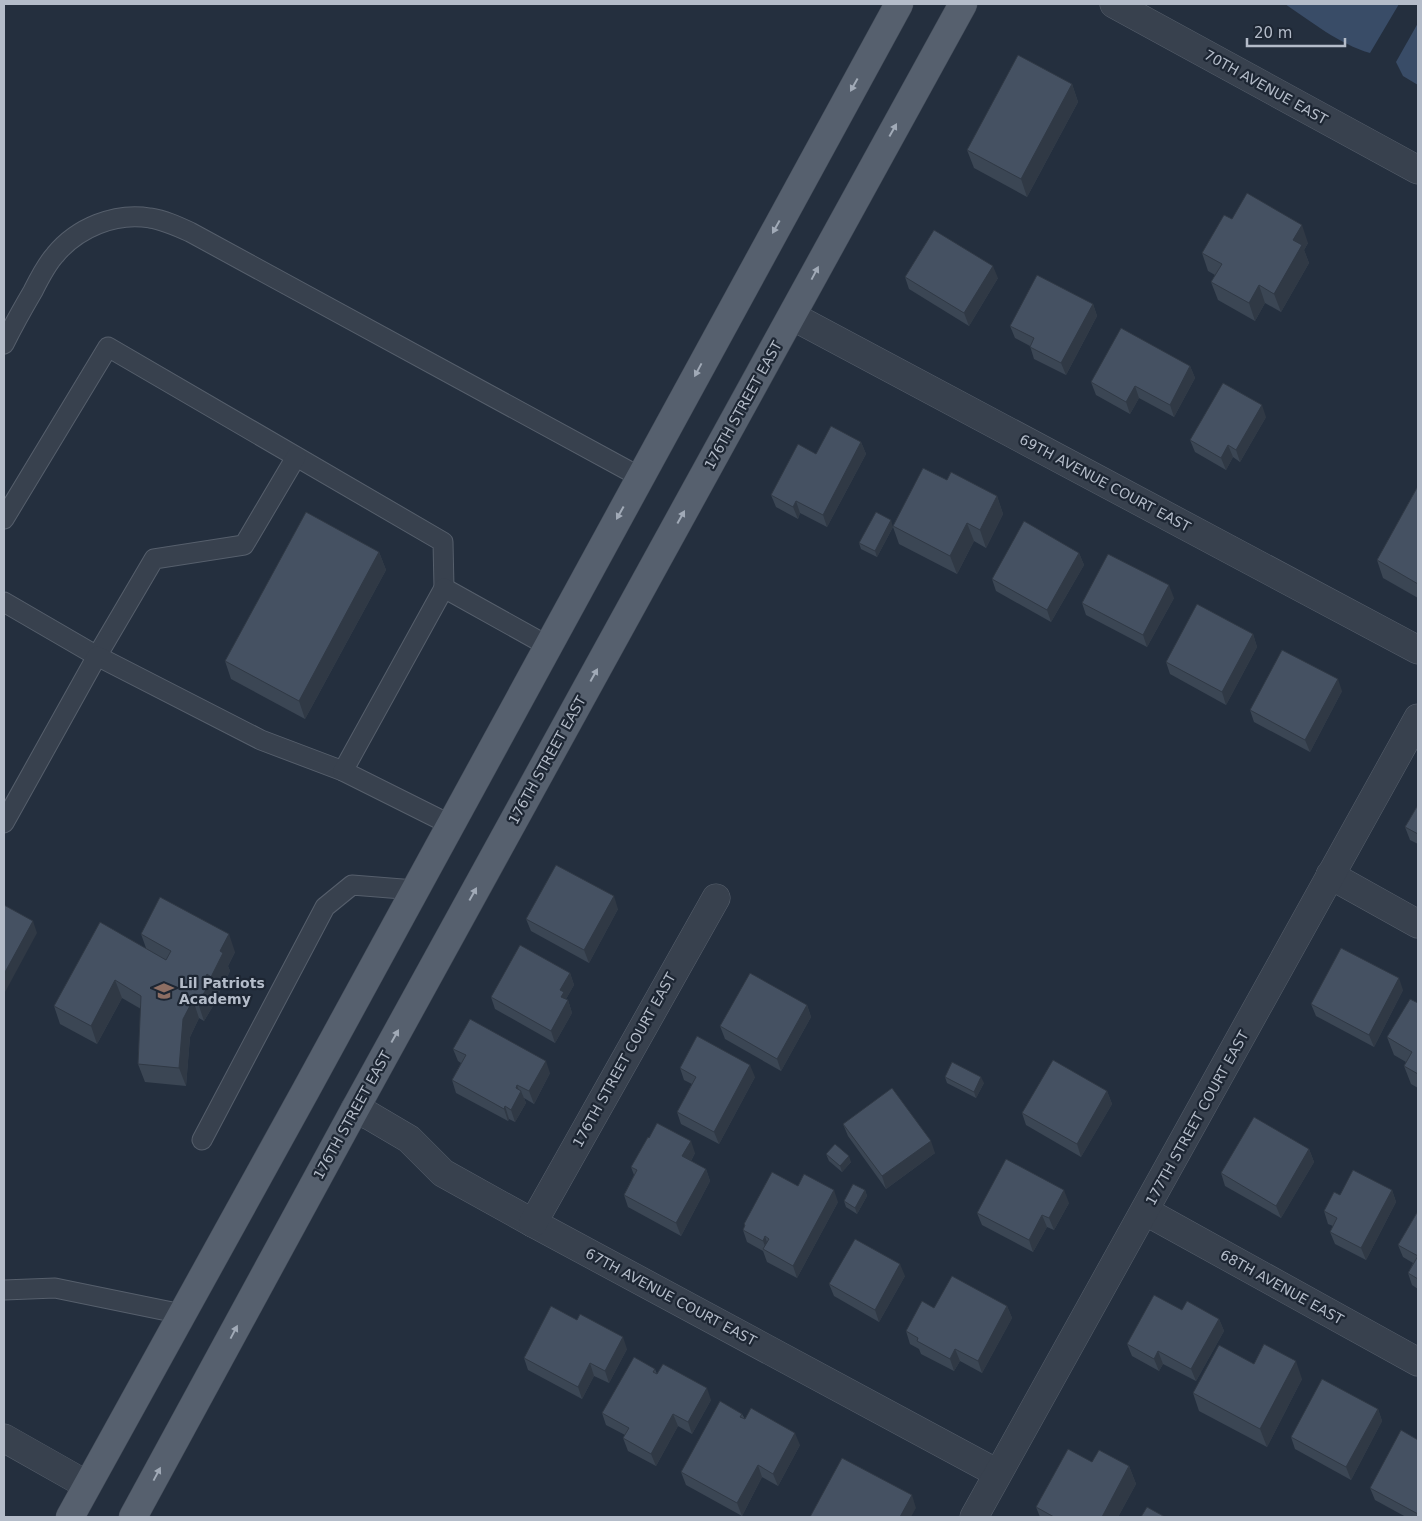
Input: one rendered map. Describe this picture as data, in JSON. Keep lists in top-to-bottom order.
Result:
{
  "streets": {
    "main road": ["176TH STREET EAST"],
    "street": [
      "70TH AVENUE EAST",
      "69TH AVENUE COURT EAST",
      "176TH STREET COURT EAST",
      "177TH STREET COURT EAST",
      "68TH AVENUE EAST",
      "67TH AVENUE COURT EAST"
    ]
  },
  "crossings": [
    ["176TH STREET EAST", "69TH AVENUE COURT EAST"],
    ["176TH STREET EAST", "67TH AVENUE COURT EAST"],
    ["176TH STREET COURT EAST", "67TH AVENUE COURT EAST"],
    ["177TH STREET COURT EAST", "68TH AVENUE EAST"],
    ["177TH STREET COURT EAST", "67TH AVENUE COURT EAST"]
  ],
  "places": {
    "school or university": ["Lil Patriots Academy"]
  },
  "scale_bar": "20 m"
}
